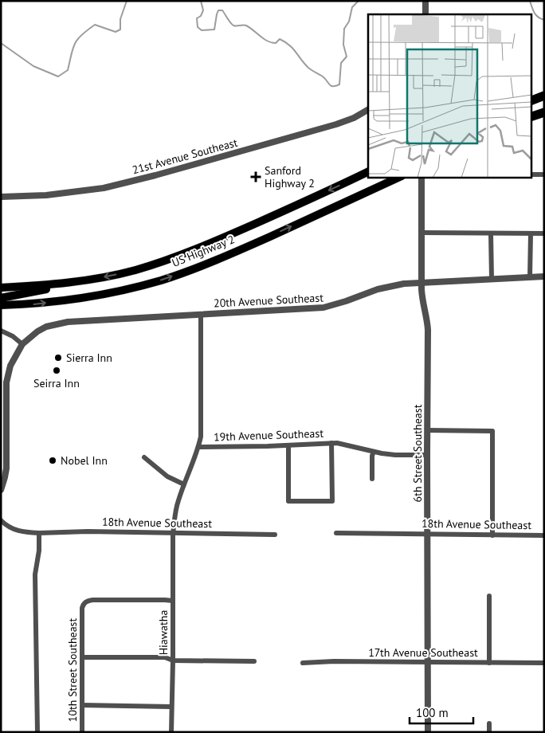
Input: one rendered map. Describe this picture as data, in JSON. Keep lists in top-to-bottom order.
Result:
{
  "streets": {
    "highway": ["US Highway 2"],
    "street": [
      "21st Avenue Southeast",
      "20th Avenue Southeast",
      "19th Avenue Southeast",
      "6th Street Southeast",
      "18th Avenue Southeast",
      "Hiawatha",
      "17th Avenue Southeast",
      "10th Street Southeast"
    ]
  },
  "crossings": [
    ["20th Avenue Southeast", "6th Street Southeast"],
    ["19th Avenue Southeast", "6th Street Southeast"],
    ["19th Avenue Southeast", "18th Avenue Southeast"],
    ["19th Avenue Southeast", "Hiawatha"],
    ["6th Street Southeast", "18th Avenue Southeast"],
    ["6th Street Southeast", "17th Avenue Southeast"],
    ["18th Avenue Southeast", "Hiawatha"],
    ["Hiawatha", "10th Street Southeast"]
  ],
  "places": {
    "health": ["Sanford Highway 2"],
    "other": ["Sierra Inn", "Seirra Inn", "Nobel Inn"]
  },
  "scale_bar": "100 m"
}
